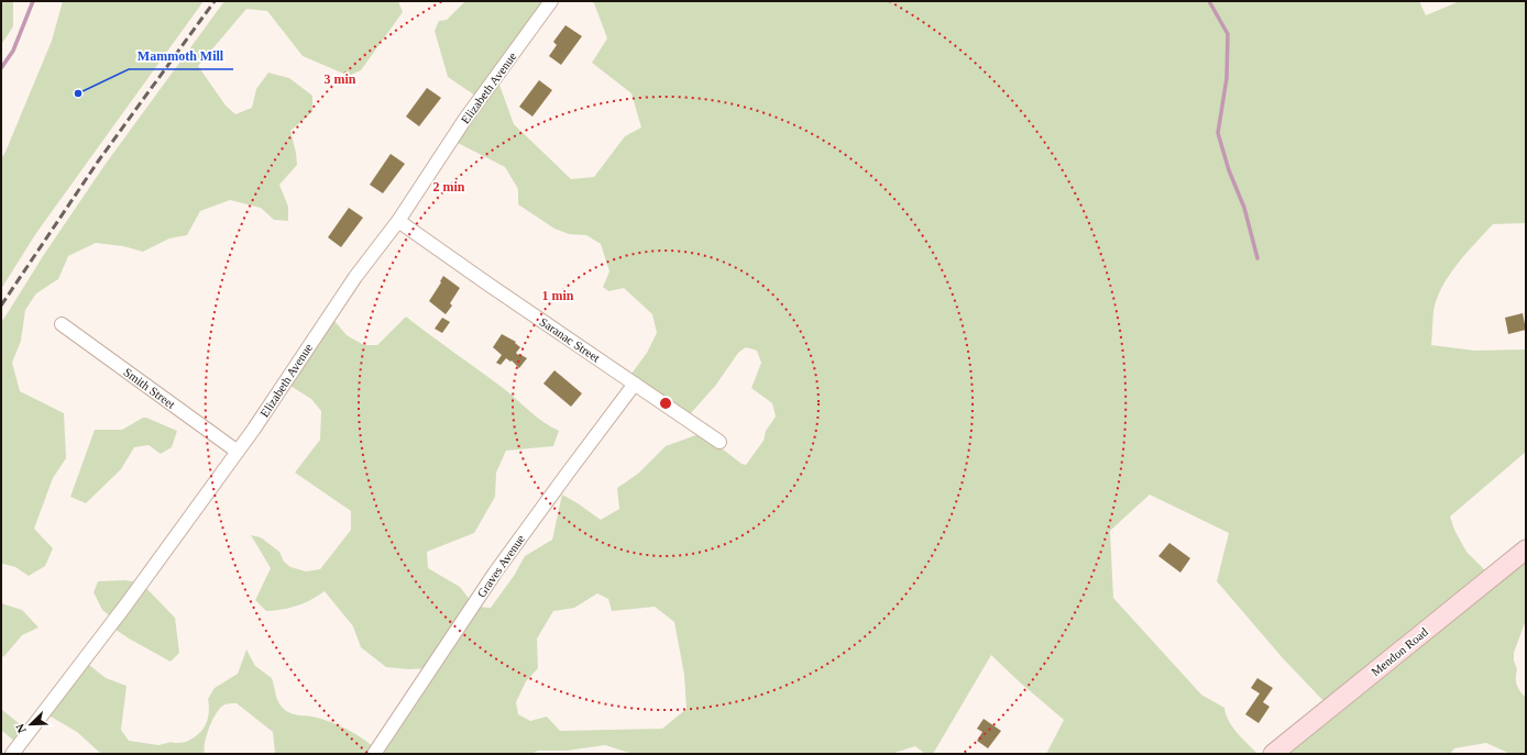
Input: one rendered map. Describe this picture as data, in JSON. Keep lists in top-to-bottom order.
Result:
{
  "streets": {
    "street": [
      "Elizabeth Avenue",
      "Saranac Street",
      "Smith Street",
      "Graves Avenue",
      "Mendon Road"
    ]
  },
  "crossings": [
    ["Elizabeth Avenue", "Saranac Street"],
    ["Elizabeth Avenue", "Smith Street"],
    ["Saranac Street", "Graves Avenue"]
  ],
  "places": ["Mammoth Mill"],
  "north": "bottom left",
  "rings": ["3 min", "2 min", "1 min"]
}
